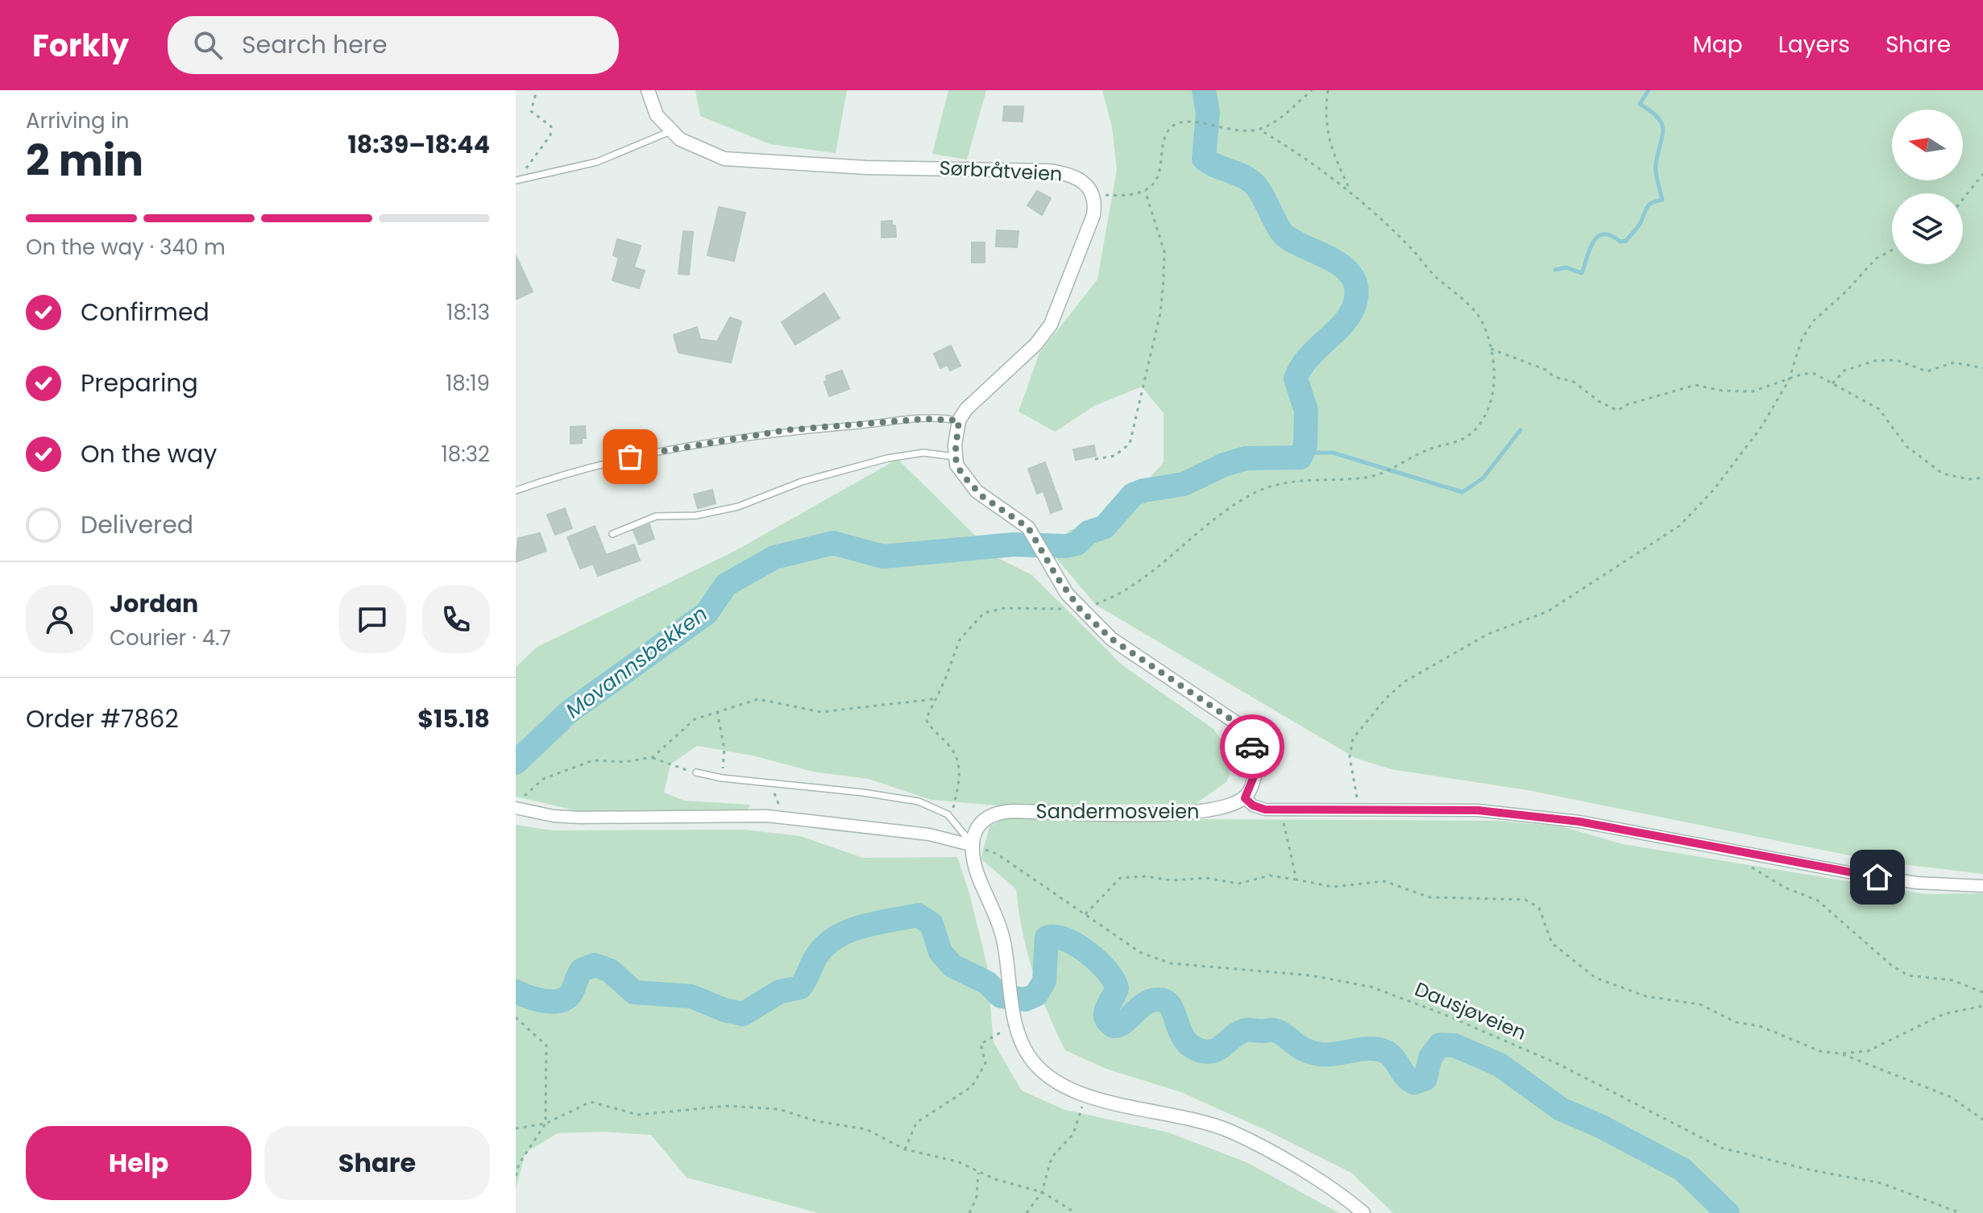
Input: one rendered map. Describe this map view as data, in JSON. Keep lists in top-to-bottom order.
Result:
{
  "streets": {
    "street": ["Sørbråtveien", "Sandermosveien"],
    "path": ["Dausjøveien"]
  },
  "crossings": [
    ["Sandermosveien", "Dausjøveien"]
  ],
  "water": ["Movannsbekken"],
  "north": "left",
  "page": {
    "header": "Forkly",
    "search": "Search here",
    "nav": ["Map", "Layers", "Share"],
    "heading": ["2 min", "Arriving in", "18:39–18:44"],
    "panel": [
      "Jordan",
      "Courier · 4.7",
      "Order #7862",
      "$15.18"
    ],
    "bar": "On the way · 340 m",
    "list": [
      ["Confirmed", "18:13"],
      ["Preparing", "18:19"],
      ["On the way", "18:32"],
      "Delivered"
    ],
    "buttons": ["Help", "Share"]
  }
}
